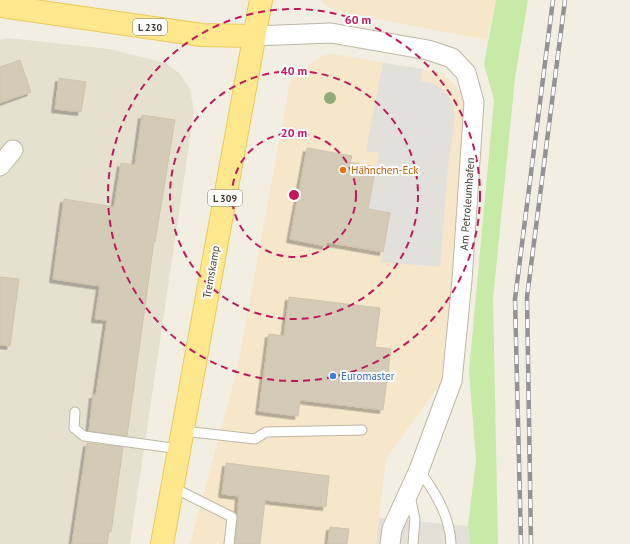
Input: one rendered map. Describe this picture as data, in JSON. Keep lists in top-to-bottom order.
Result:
{
  "streets": {
    "main road": ["L 230", "L 309", "Tremskamp"],
    "street": ["Am Petroleumhafen"]
  },
  "crossings": [
    ["L 230", "Am Petroleumhafen"],
    ["L 230", "Tremskamp"],
    ["Am Petroleumhafen", "Tremskamp"]
  ],
  "places": ["Hähnchen-Eck", "Euromaster"],
  "rings": ["60 m", "40 m", "20 m"]
}
